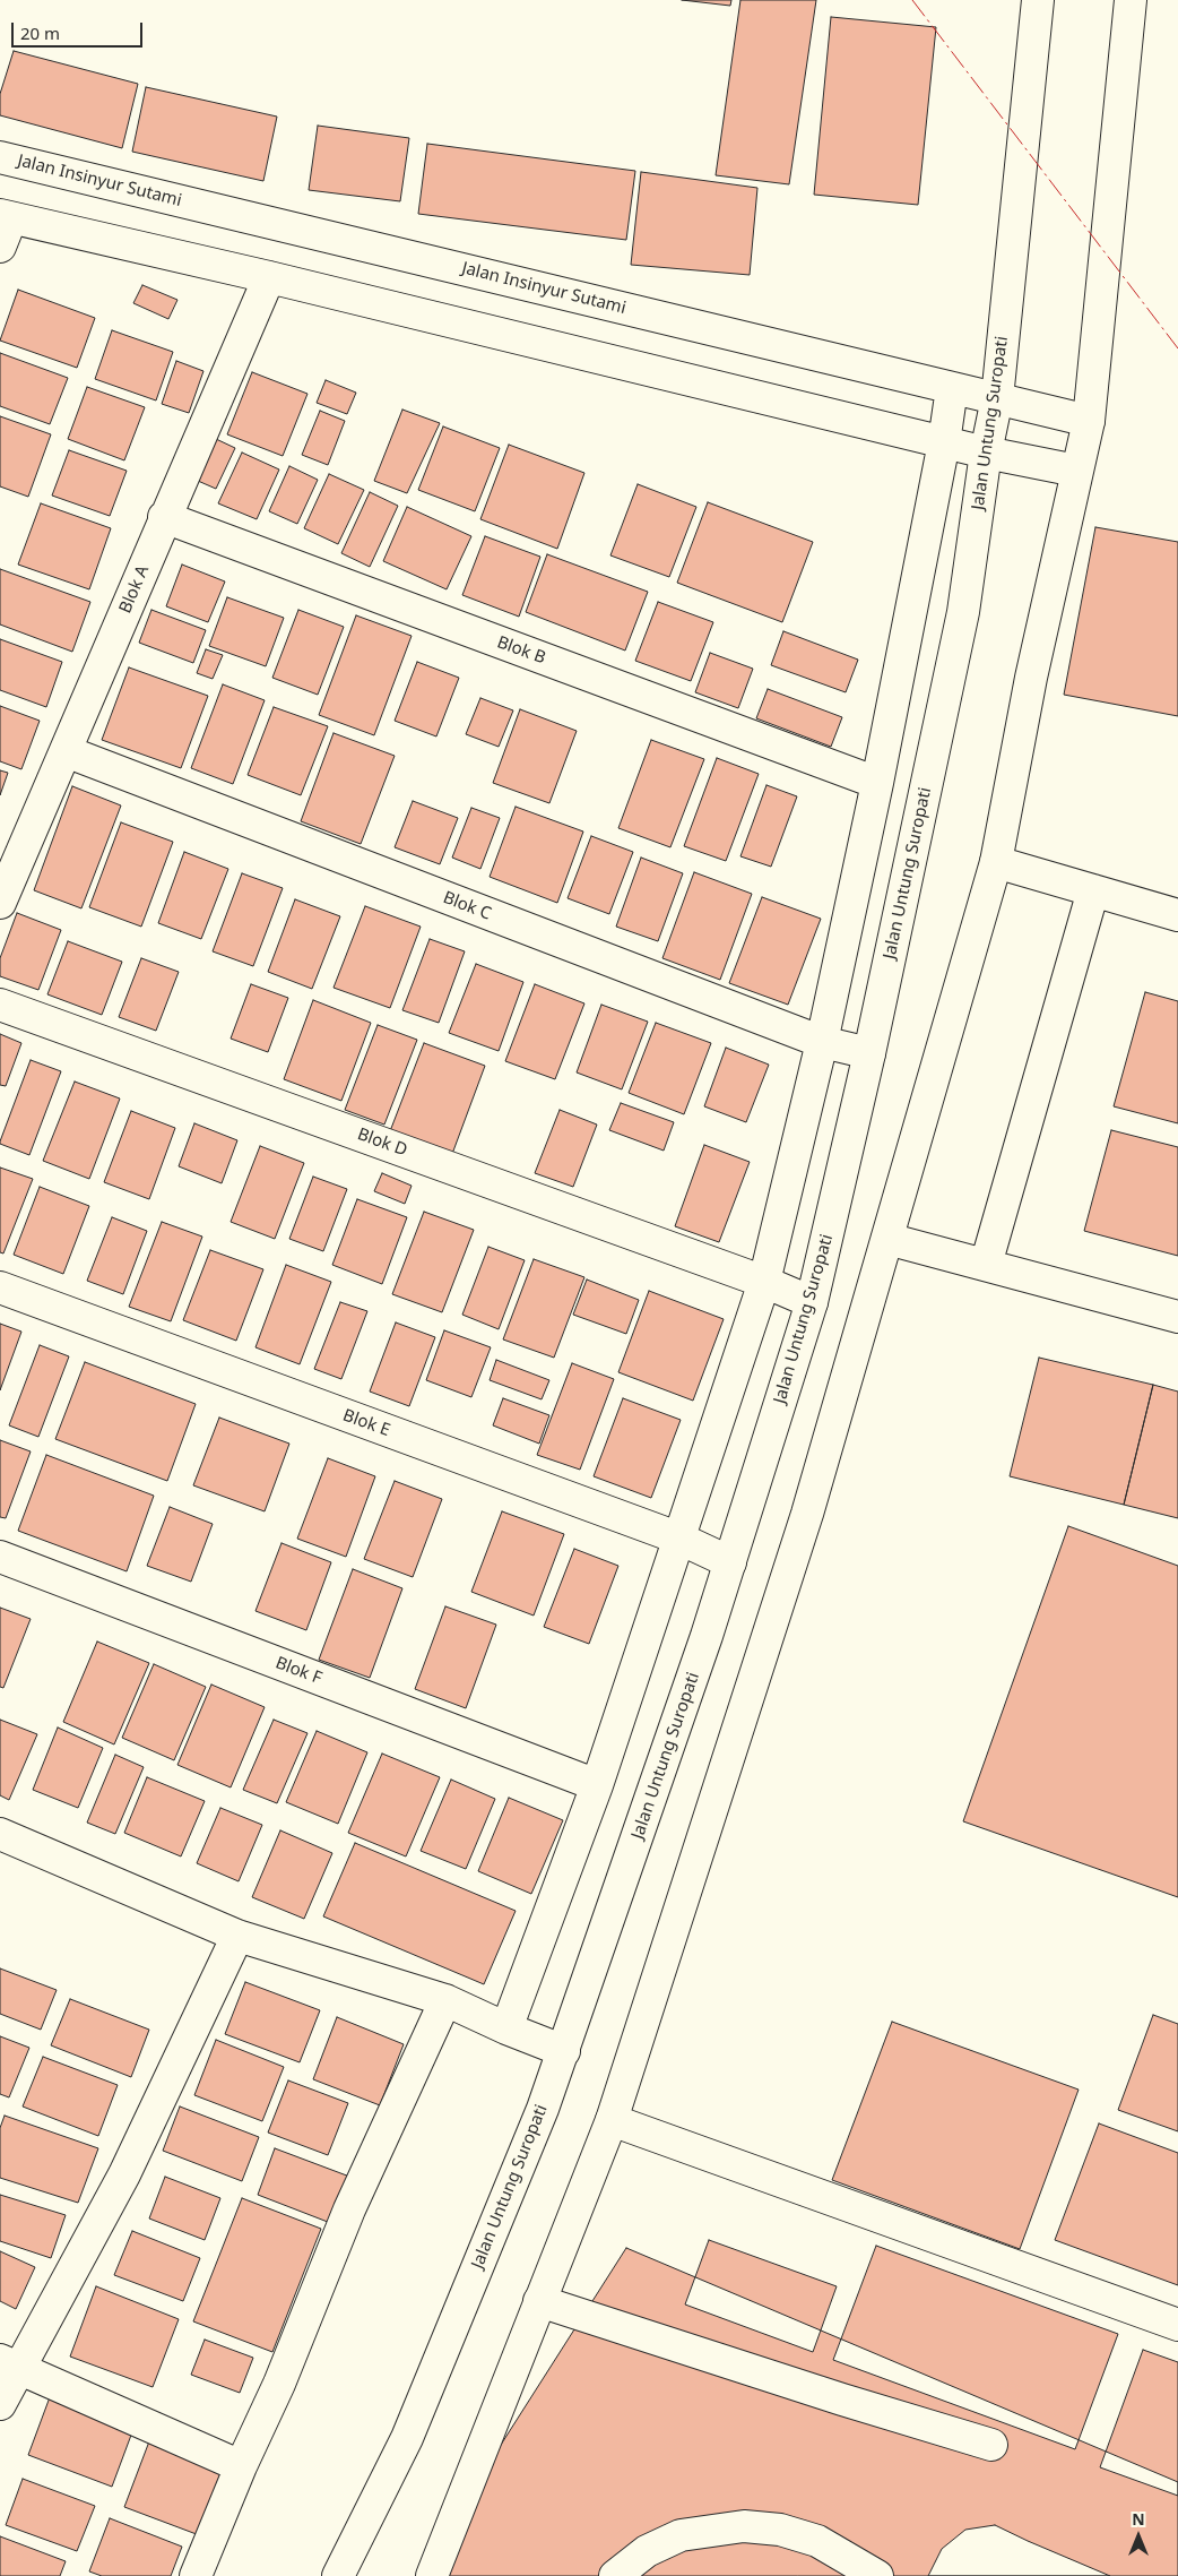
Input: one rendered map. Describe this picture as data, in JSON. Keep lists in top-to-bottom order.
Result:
{
  "streets": {
    "street": [
      "Jalan Insinyur Sutami",
      "Jalan Untung Suropati",
      "Blok A",
      "Blok B",
      "Blok C",
      "Blok D",
      "Blok E",
      "Blok F"
    ]
  },
  "crossings": [
    ["Jalan Insinyur Sutami", "Jalan Untung Suropati"],
    ["Jalan Untung Suropati", "Blok C"],
    ["Jalan Untung Suropati", "Blok D"],
    ["Jalan Untung Suropati", "Blok E"],
    ["Blok A", "Blok B"],
    ["Blok A", "Blok C"]
  ],
  "scale_bar": "20 m",
  "north": "top"
}
